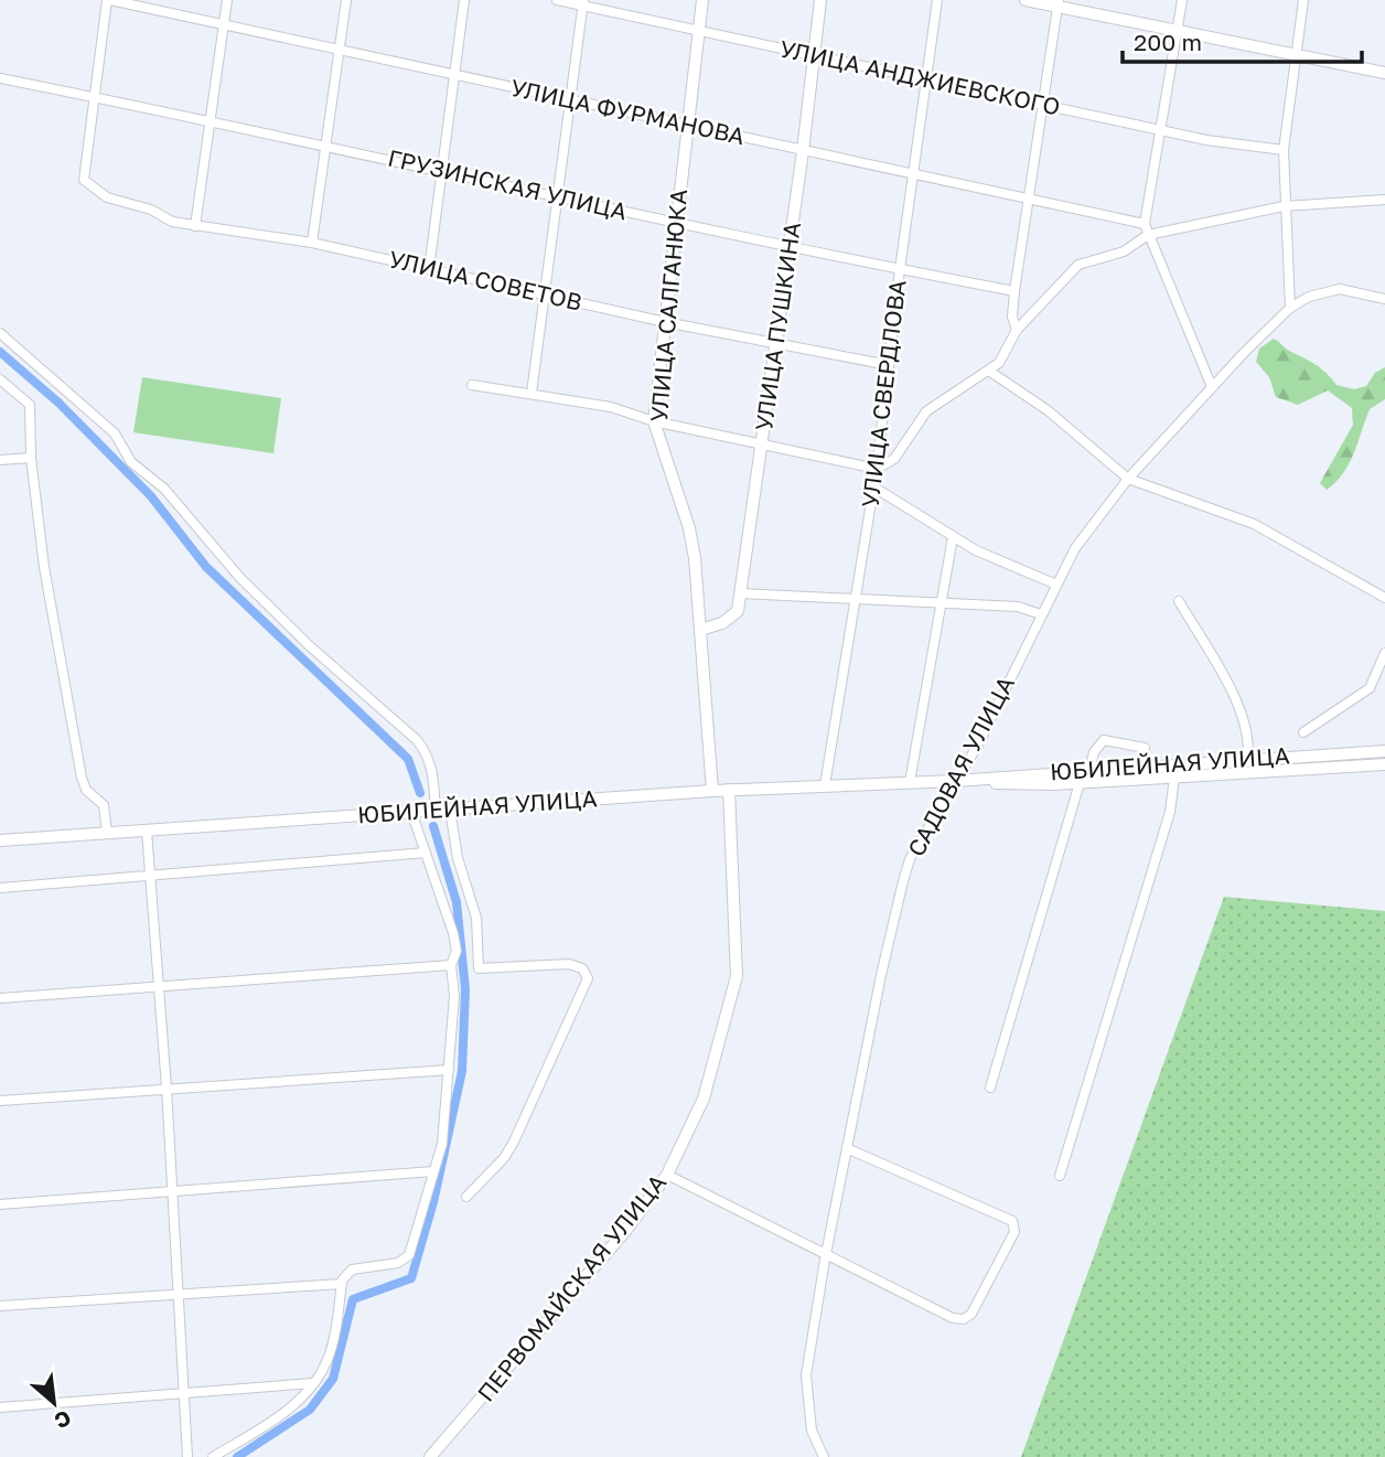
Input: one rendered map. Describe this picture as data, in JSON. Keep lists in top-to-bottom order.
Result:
{
  "streets": {
    "main road": [
      "УЛИЦА САЛГАНЮКА",
      "УЛИЦА ПУШКИНА",
      "ЮБИЛЕЙНАЯ УЛИЦА",
      "ПЕРВОМАЙСКАЯ УЛИЦА"
    ],
    "street": [
      "УЛИЦА АНДЖИЕВСКОГО",
      "УЛИЦА ФУРМАНОВА",
      "ГРУЗИНСКАЯ УЛИЦА",
      "УЛИЦА СОВЕТОВ",
      "УЛИЦА СВЕРДЛОВА",
      "САДОВАЯ УЛИЦА"
    ]
  },
  "crossings": [
    ["УЛИЦА АНДЖИЕВСКОГО", "УЛИЦА САЛГАНЮКА"],
    ["УЛИЦА АНДЖИЕВСКОГО", "УЛИЦА ПУШКИНА"],
    ["УЛИЦА АНДЖИЕВСКОГО", "УЛИЦА СВЕРДЛОВА"],
    ["УЛИЦА ФУРМАНОВА", "УЛИЦА САЛГАНЮКА"],
    ["УЛИЦА ФУРМАНОВА", "УЛИЦА ПУШКИНА"],
    ["УЛИЦА ФУРМАНОВА", "УЛИЦА СВЕРДЛОВА"],
    ["ГРУЗИНСКАЯ УЛИЦА", "УЛИЦА СОВЕТОВ"],
    ["ГРУЗИНСКАЯ УЛИЦА", "УЛИЦА САЛГАНЮКА"],
    ["ГРУЗИНСКАЯ УЛИЦА", "УЛИЦА ПУШКИНА"],
    ["ГРУЗИНСКАЯ УЛИЦА", "УЛИЦА СВЕРДЛОВА"],
    ["УЛИЦА СОВЕТОВ", "УЛИЦА САЛГАНЮКА"],
    ["УЛИЦА СОВЕТОВ", "УЛИЦА ПУШКИНА"],
    ["УЛИЦА СОВЕТОВ", "УЛИЦА СВЕРДЛОВА"],
    ["УЛИЦА САЛГАНЮКА", "УЛИЦА ПУШКИНА"],
    ["УЛИЦА САЛГАНЮКА", "ЮБИЛЕЙНАЯ УЛИЦА"],
    ["УЛИЦА СВЕРДЛОВА", "ЮБИЛЕЙНАЯ УЛИЦА"],
    ["ЮБИЛЕЙНАЯ УЛИЦА", "САДОВАЯ УЛИЦА"],
    ["ЮБИЛЕЙНАЯ УЛИЦА", "ПЕРВОМАЙСКАЯ УЛИЦА"]
  ],
  "scale_bar": "200 m",
  "north": "bottom right"
}
